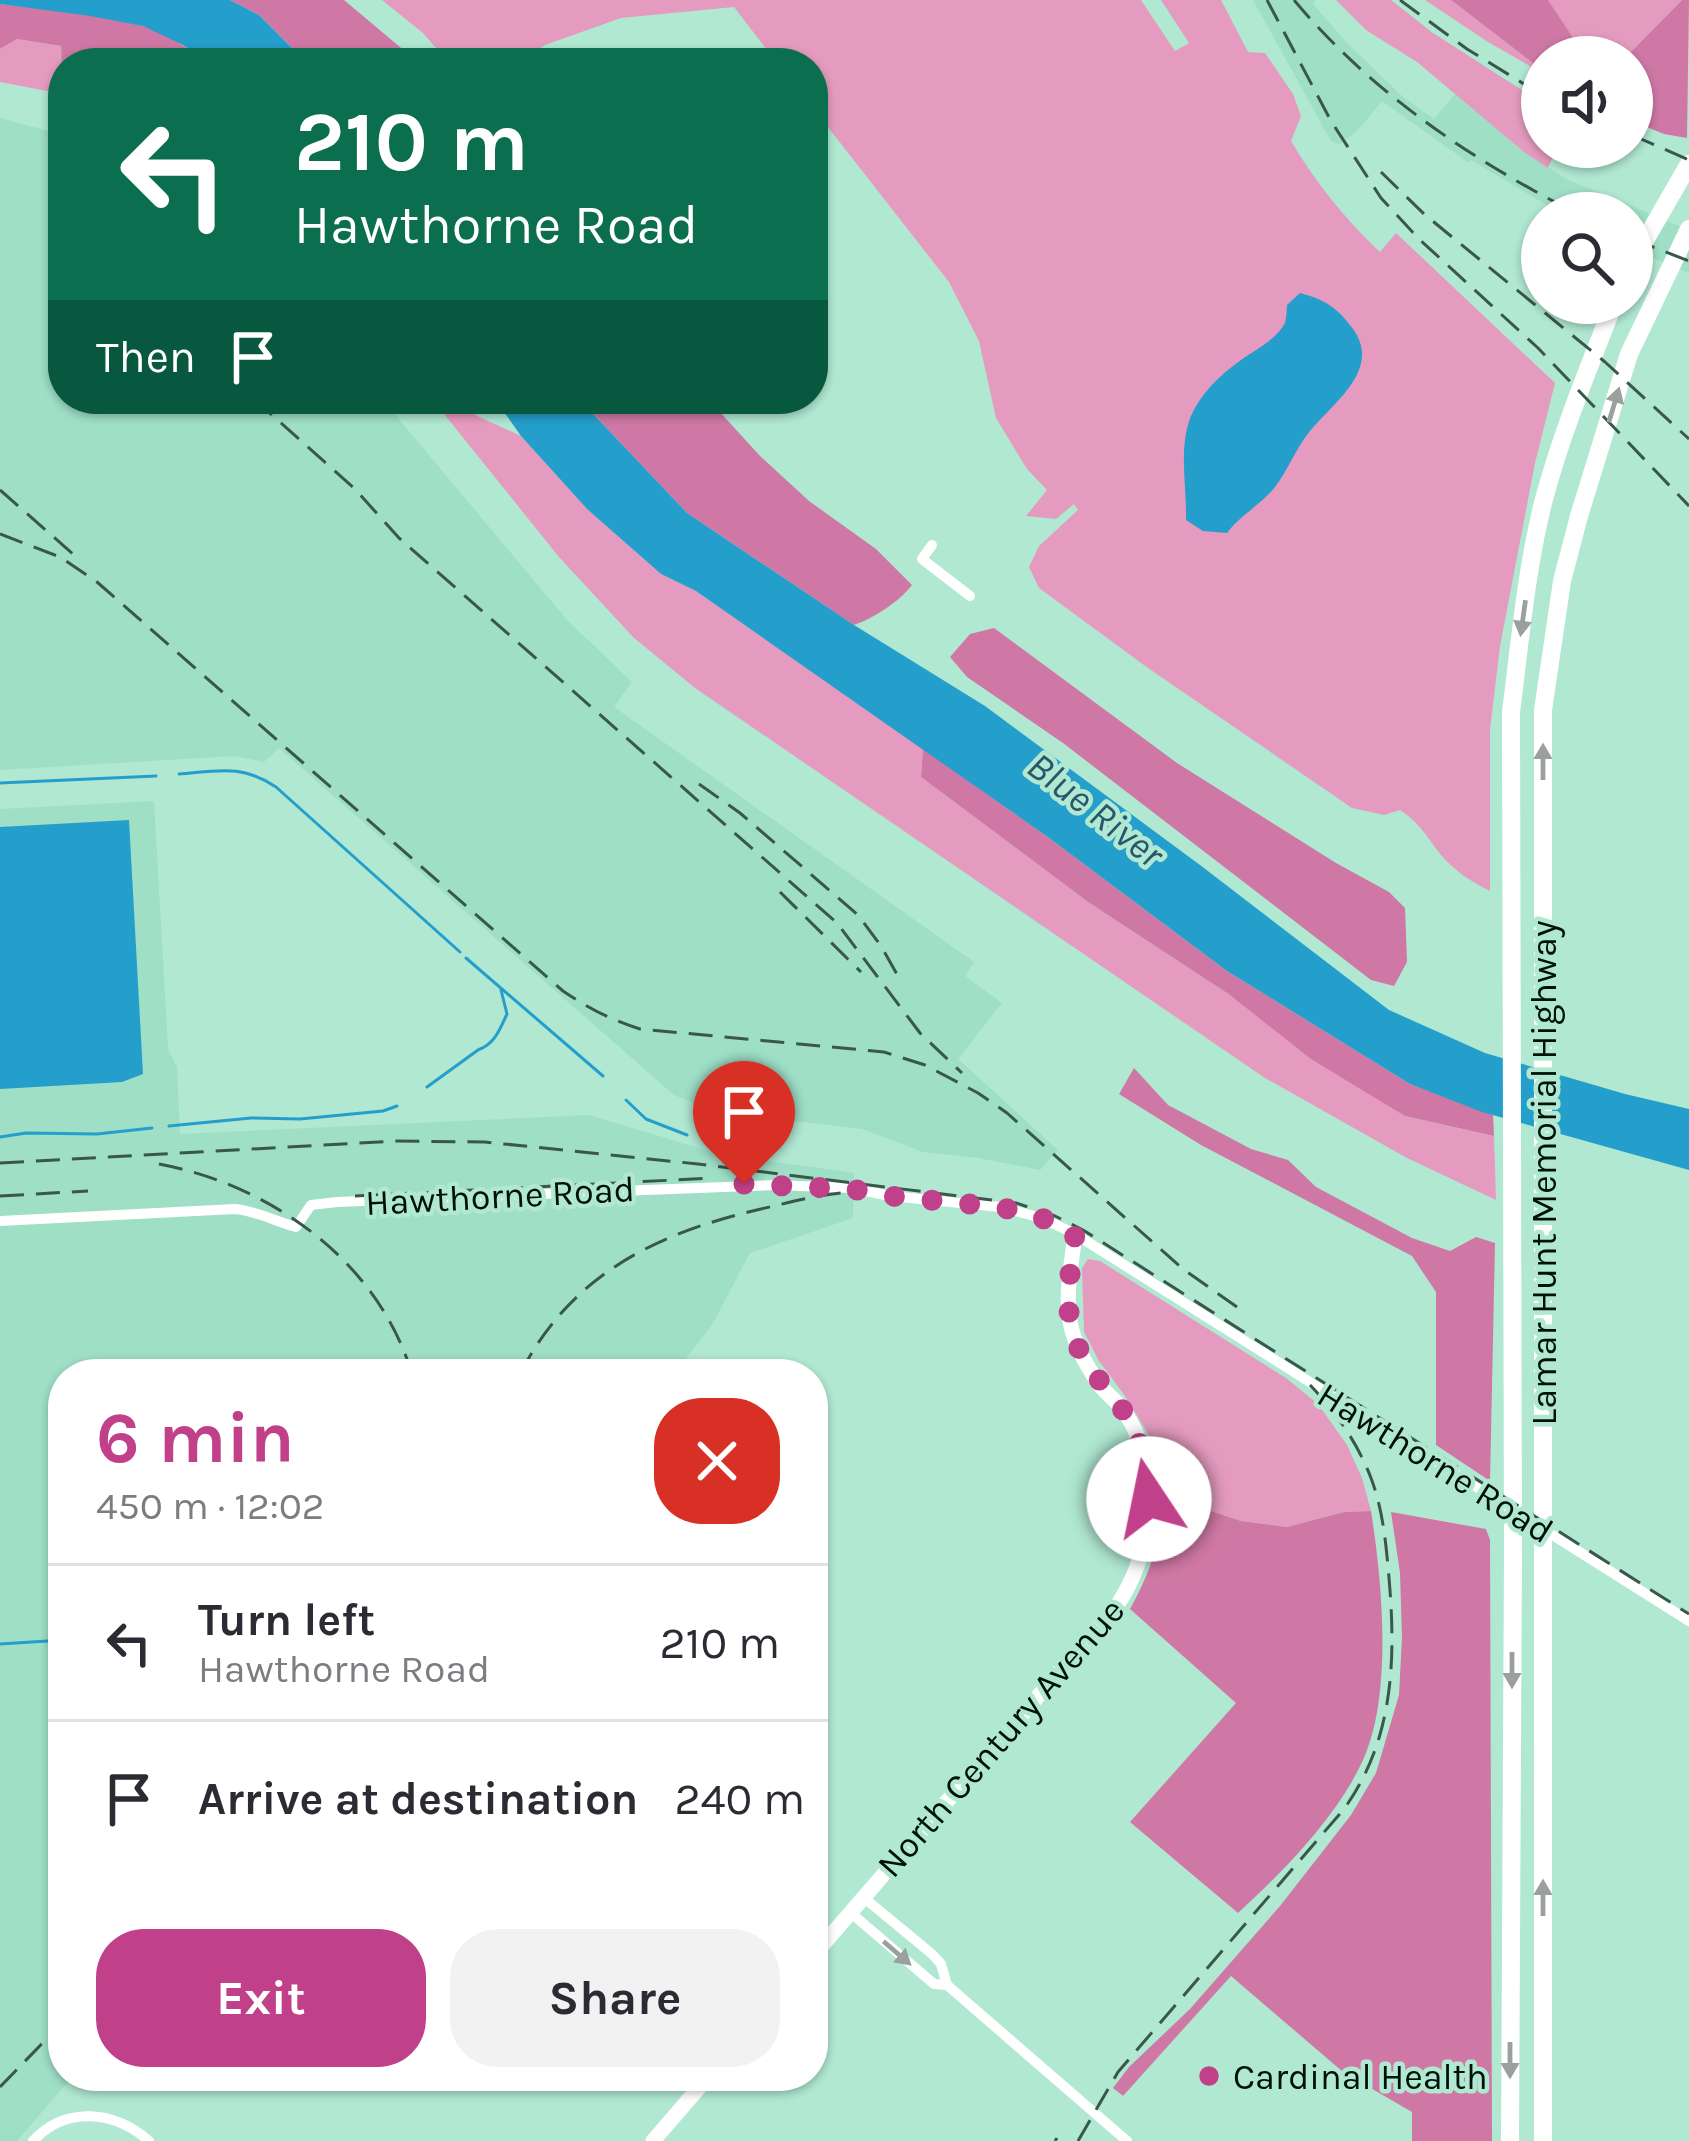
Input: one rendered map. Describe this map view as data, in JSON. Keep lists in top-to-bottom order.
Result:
{
  "streets": {
    "highway": ["Lamar Hunt Memorial Highway"],
    "street": ["Hawthorne Road", "North Century Avenue"]
  },
  "crossings": [
    ["Hawthorne Road", "North Century Avenue"]
  ],
  "water": ["Blue River"],
  "places": ["Cardinal Health"],
  "page": {
    "turn": ["210 m", "Hawthorne Road"],
    "then": "Then",
    "heading": ["6 min", "450 m · 12:02"],
    "list": [
      {
        "name": "Turn left",
        "note": "Hawthorne Road",
        "value": "210 m"
      },
      {
        "name": "Arrive at destination",
        "value": "240 m"
      }
    ],
    "buttons": ["Exit", "Share"]
  }
}
